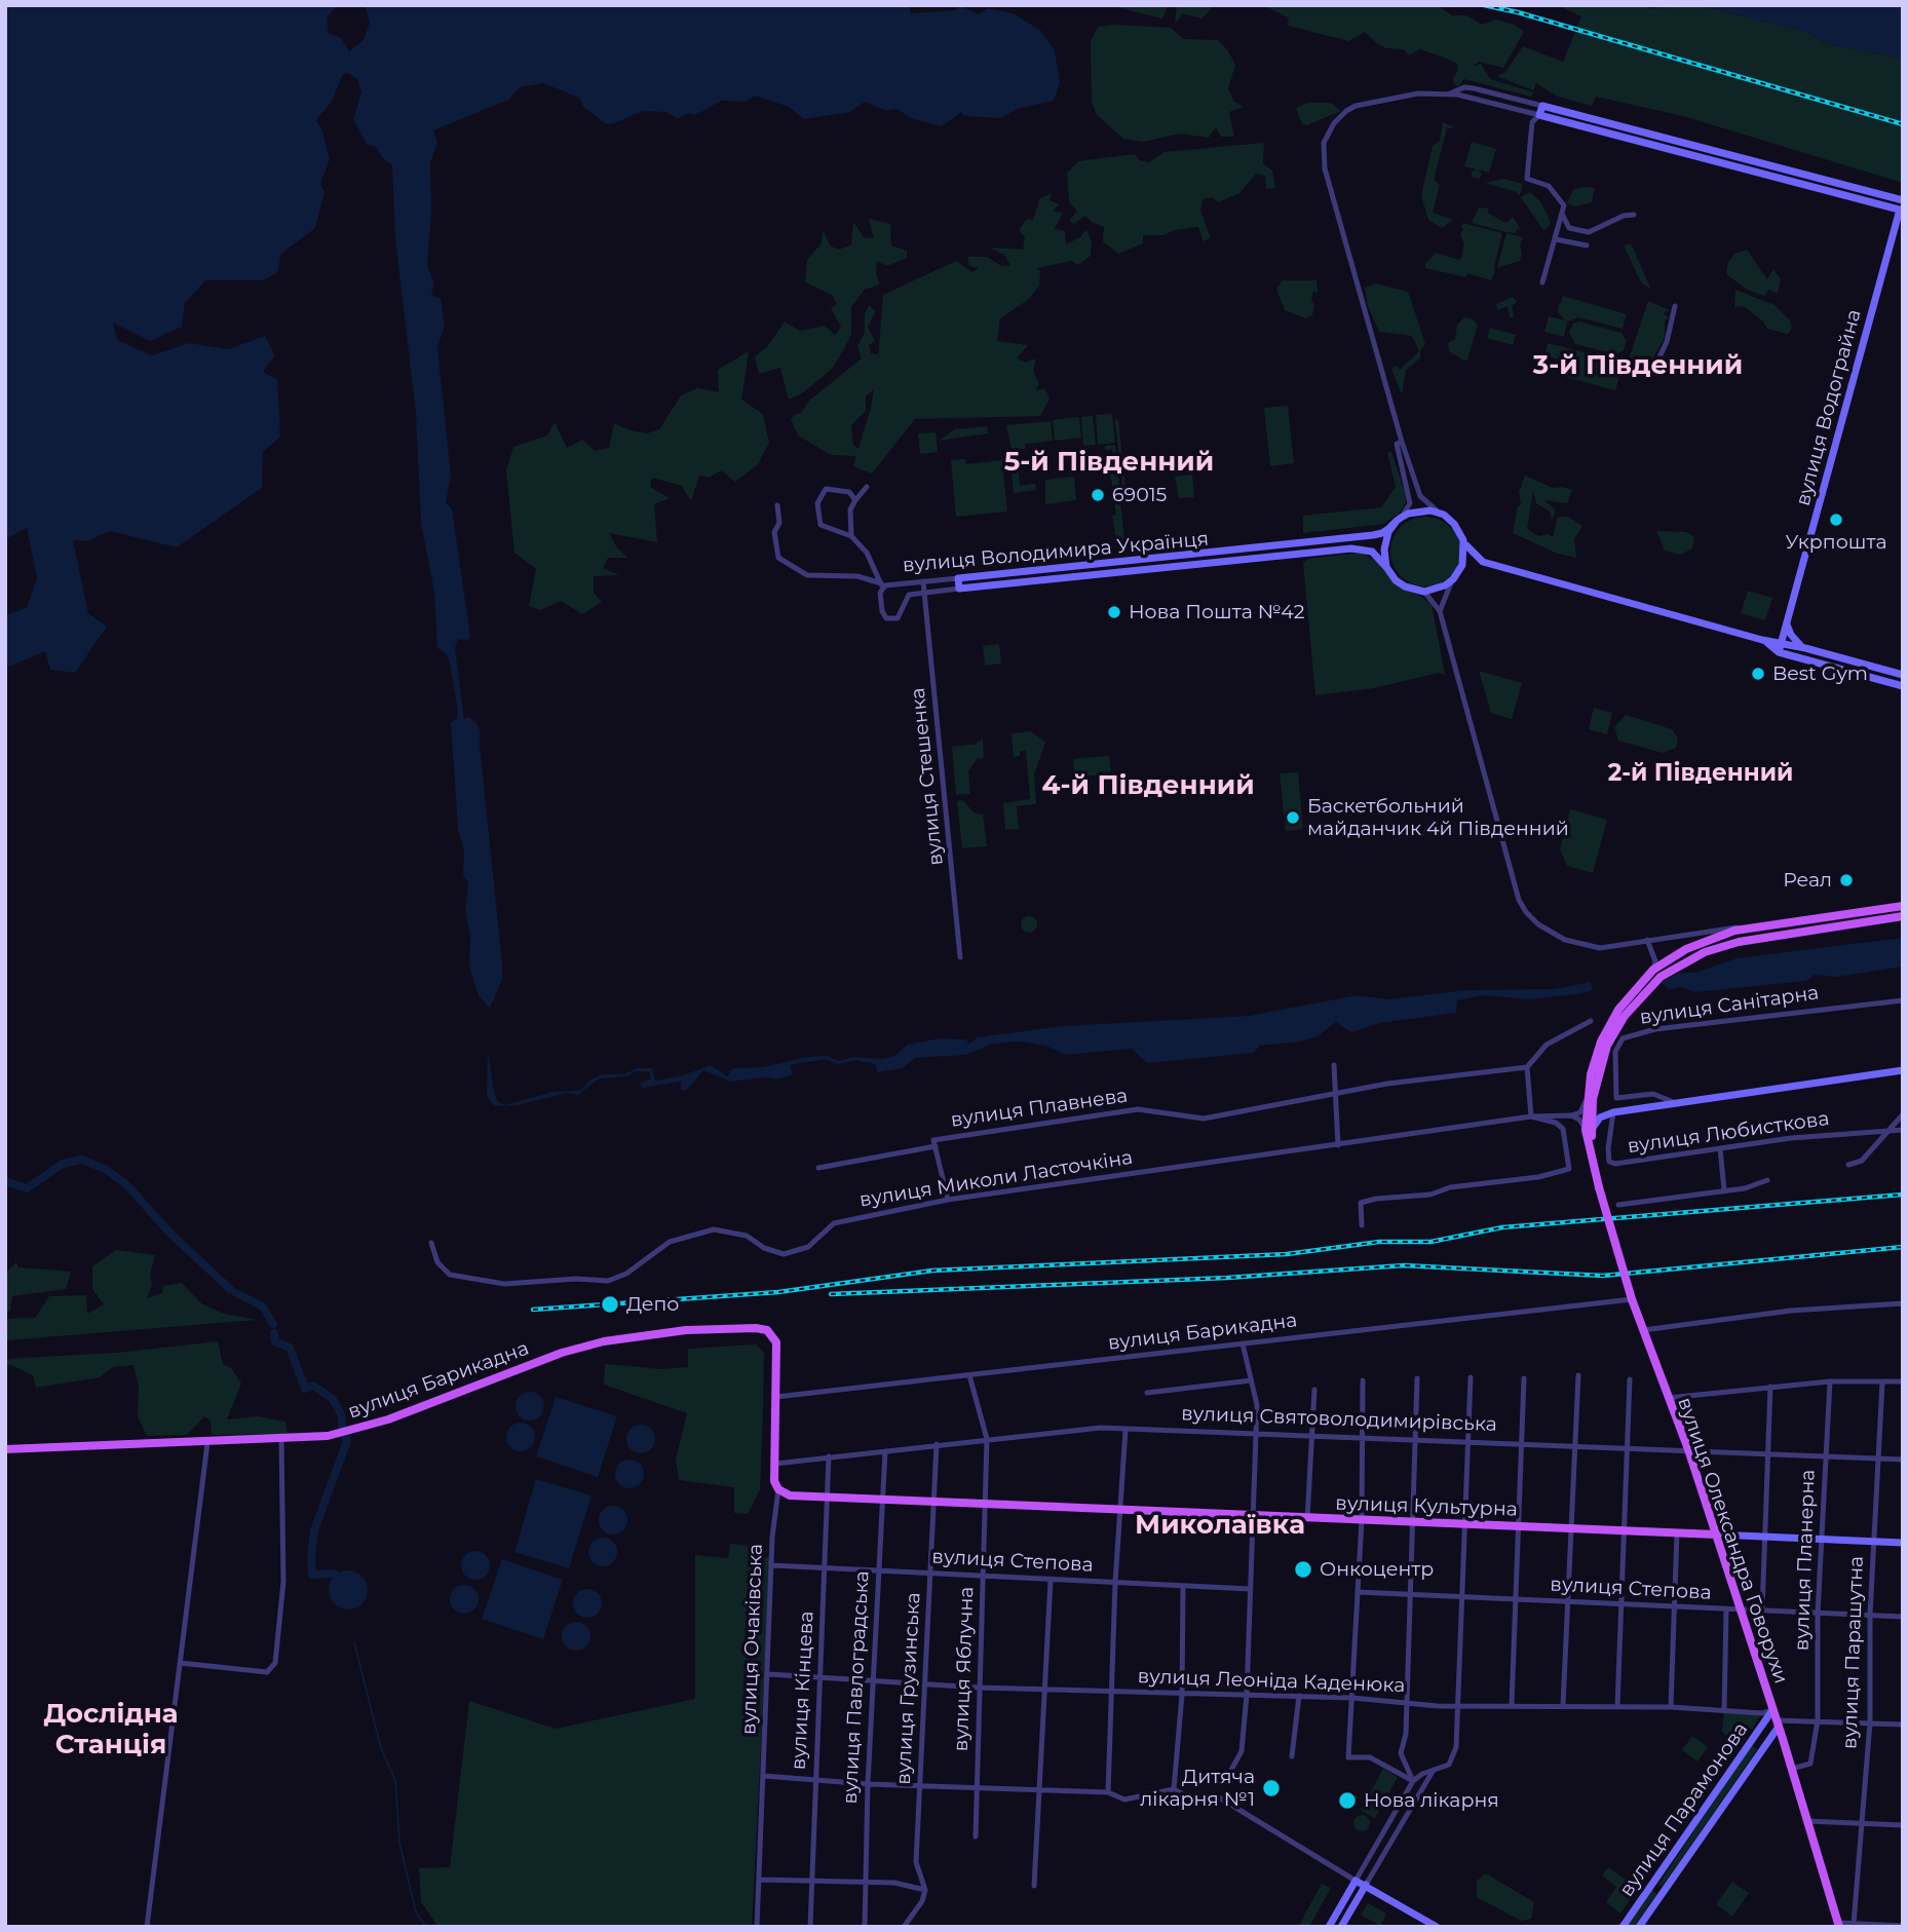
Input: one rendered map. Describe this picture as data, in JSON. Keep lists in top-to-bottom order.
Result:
{
  "streets": {
    "main road": [
      "вулиця Барикадна",
      "вулиця Культурна",
      "вулиця Олександра Говорухи",
      "вулиця Очаківська"
    ],
    "street": [
      "вулиця Водограйна",
      "вулиця Володимира Українця",
      "вулиця Стешенка",
      "вулиця Санітарна",
      "вулиця Плавнева",
      "вулиця Любисткова",
      "вулиця Миколи Ласточкіна",
      "вулиця Святоволодимирівська",
      "вулиця Планерна",
      "вулиця Степова",
      "вулиця Парашутна",
      "вулиця Яблучна",
      "вулиця Леоніда Каденюка",
      "вулиця Павлоградська",
      "вулиця Грузинська",
      "вулиця Кінцева",
      "вулиця Парамонова"
    ]
  },
  "crossings": [
    ["вулиця Володимира Українця", "вулиця Стешенка"],
    ["вулиця Плавнева", "вулиця Миколи Ласточкіна"],
    ["вулиця Барикадна", "вулиця Олександра Говорухи"],
    ["вулиця Барикадна", "вулиця Очаківська"],
    ["вулиця Барикадна", "вулиця Яблучна"],
    ["вулиця Святоволодимирівська", "вулиця Олександра Говорухи"],
    ["вулиця Святоволодимирівська", "вулиця Планерна"],
    ["вулиця Святоволодимирівська", "вулиця Очаківська"],
    ["вулиця Святоволодимирівська", "вулиця Парашутна"],
    ["вулиця Святоволодимирівська", "вулиця Яблучна"],
    ["вулиця Святоволодимирівська", "вулиця Павлоградська"],
    ["вулиця Святоволодимирівська", "вулиця Грузинська"],
    ["вулиця Святоволодимирівська", "вулиця Кінцева"],
    ["вулиця Культурна", "вулиця Олександра Говорухи"],
    ["вулиця Культурна", "вулиця Планерна"],
    ["вулиця Культурна", "вулиця Очаківська"],
    ["вулиця Культурна", "вулиця Парашутна"],
    ["вулиця Культурна", "вулиця Яблучна"],
    ["вулиця Культурна", "вулиця Павлоградська"],
    ["вулиця Культурна", "вулиця Грузинська"],
    ["вулиця Культурна", "вулиця Кінцева"],
    ["вулиця Олександра Говорухи", "вулиця Планерна"],
    ["вулиця Олександра Говорухи", "вулиця Степова"],
    ["вулиця Олександра Говорухи", "вулиця Леоніда Каденюка"],
    ["вулиця Олександра Говорухи", "вулиця Парамонова"],
    ["вулиця Планерна", "вулиця Степова"],
    ["вулиця Степова", "вулиця Очаківська"],
    ["вулиця Степова", "вулиця Парашутна"],
    ["вулиця Степова", "вулиця Яблучна"],
    ["вулиця Степова", "вулиця Павлоградська"],
    ["вулиця Степова", "вулиця Грузинська"],
    ["вулиця Степова", "вулиця Кінцева"],
    ["вулиця Очаківська", "вулиця Леоніда Каденюка"],
    ["вулиця Яблучна", "вулиця Леоніда Каденюка"],
    ["вулиця Леоніда Каденюка", "вулиця Павлоградська"],
    ["вулиця Леоніда Каденюка", "вулиця Грузинська"],
    ["вулиця Леоніда Каденюка", "вулиця Кінцева"],
    ["вулиця Леоніда Каденюка", "вулиця Парамонова"]
  ],
  "districts": [
    "3-й Південний",
    "5-й Південний",
    "2-й Південний",
    "4-й Південний",
    "Миколаївка",
    "Дослідна Станція"
  ],
  "places": [
    "69015",
    "Укрпошта",
    "Нова Пошта №42",
    "Best Gym",
    "Баскетбольний майданчик 4й Південний",
    "Реал",
    "Депо",
    "Онкоцентр",
    "Дитяча лікарня №1",
    "Нова лікарня"
  ]
}
